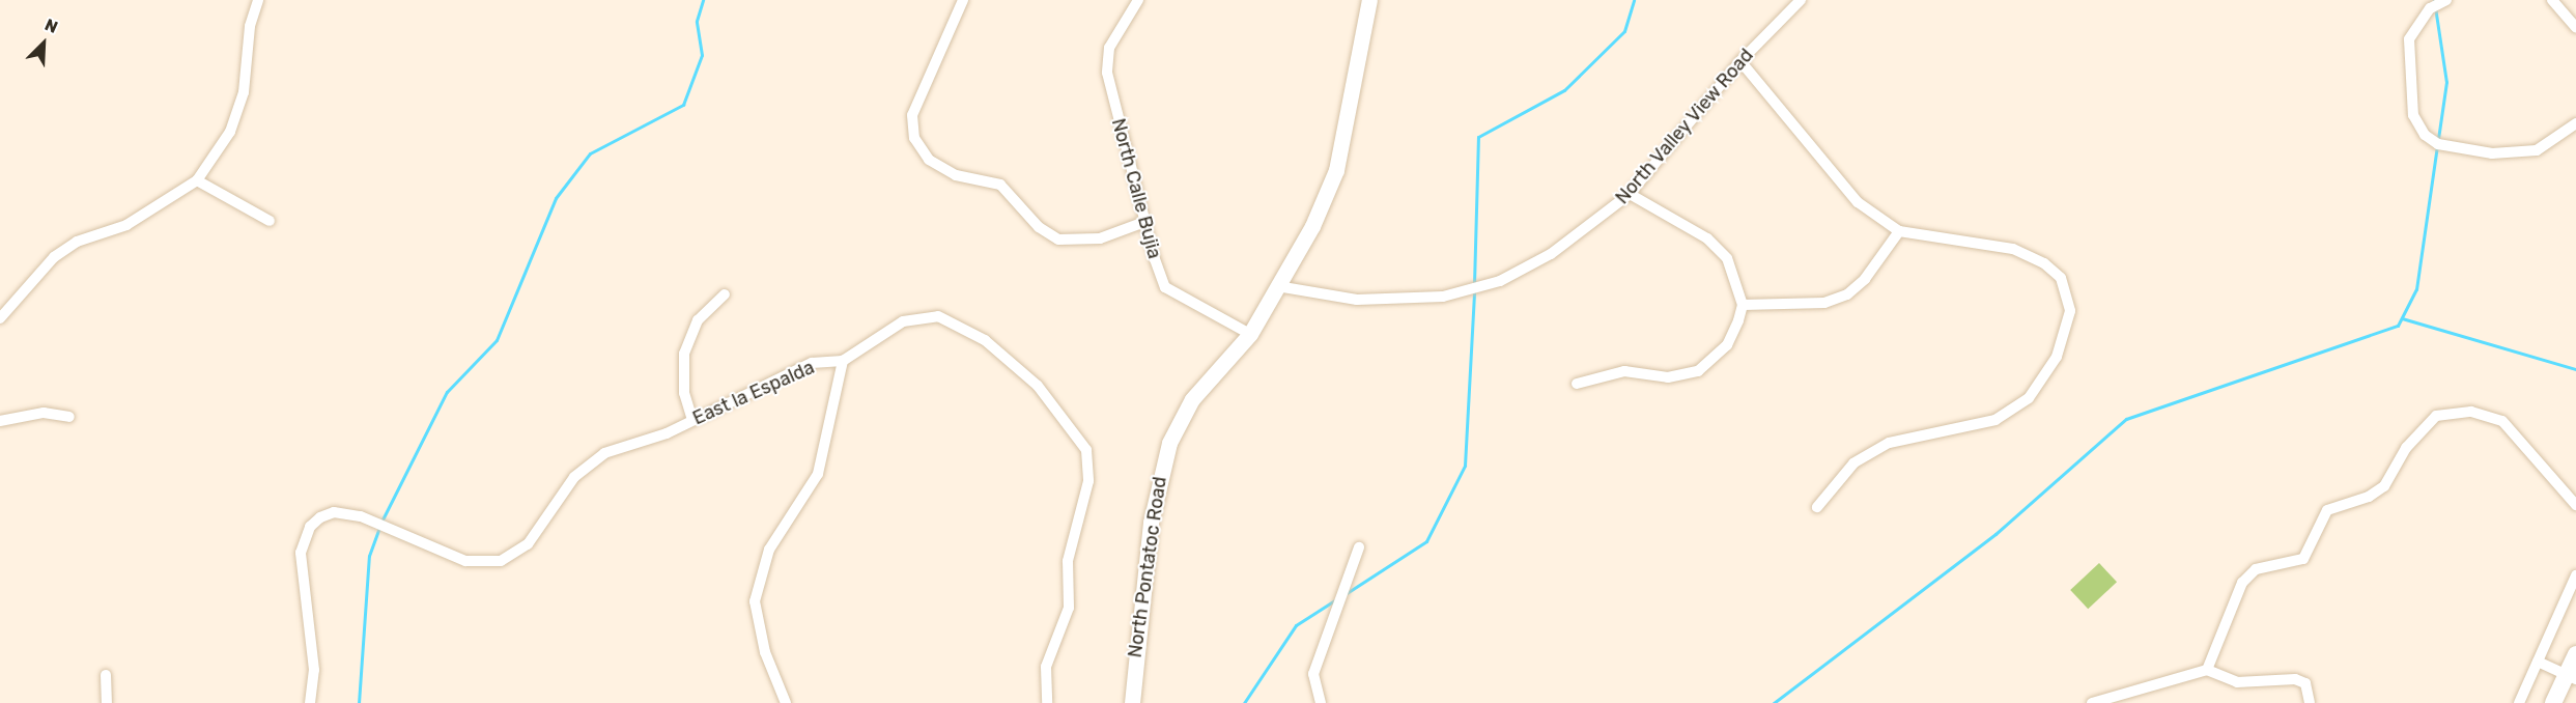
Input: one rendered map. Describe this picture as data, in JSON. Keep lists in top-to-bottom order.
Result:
{
  "streets": {
    "street": [
      "North Valley View Road",
      "North Calle Bujia",
      "East la Espalda",
      "North Pontatoc Road"
    ]
  },
  "crossings": [
    ["North Valley View Road", "North Pontatoc Road"],
    ["North Calle Bujia", "North Pontatoc Road"]
  ],
  "north": "top right"
}
